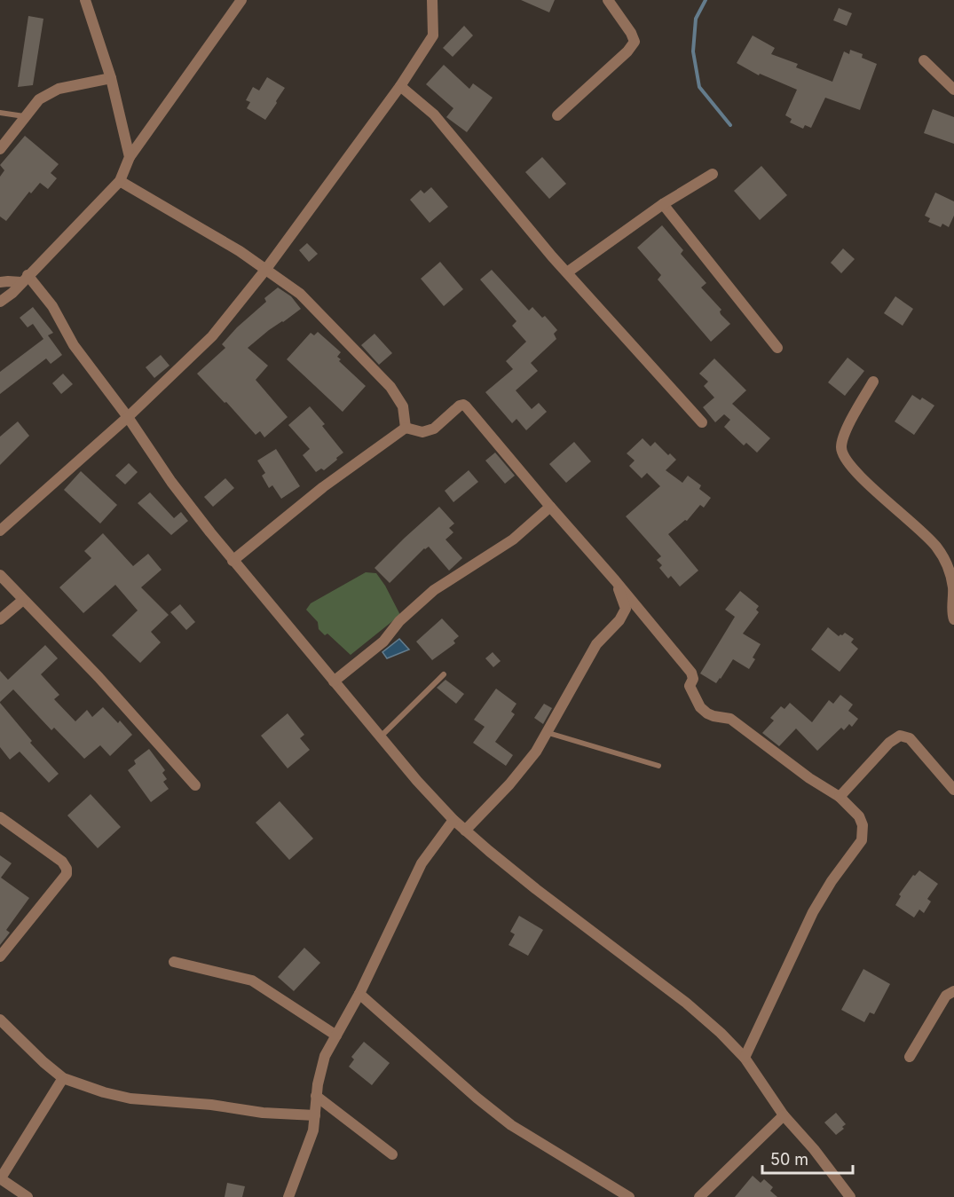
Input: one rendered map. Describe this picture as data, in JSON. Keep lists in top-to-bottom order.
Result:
{
  "scale_bar": "50 m"
}
